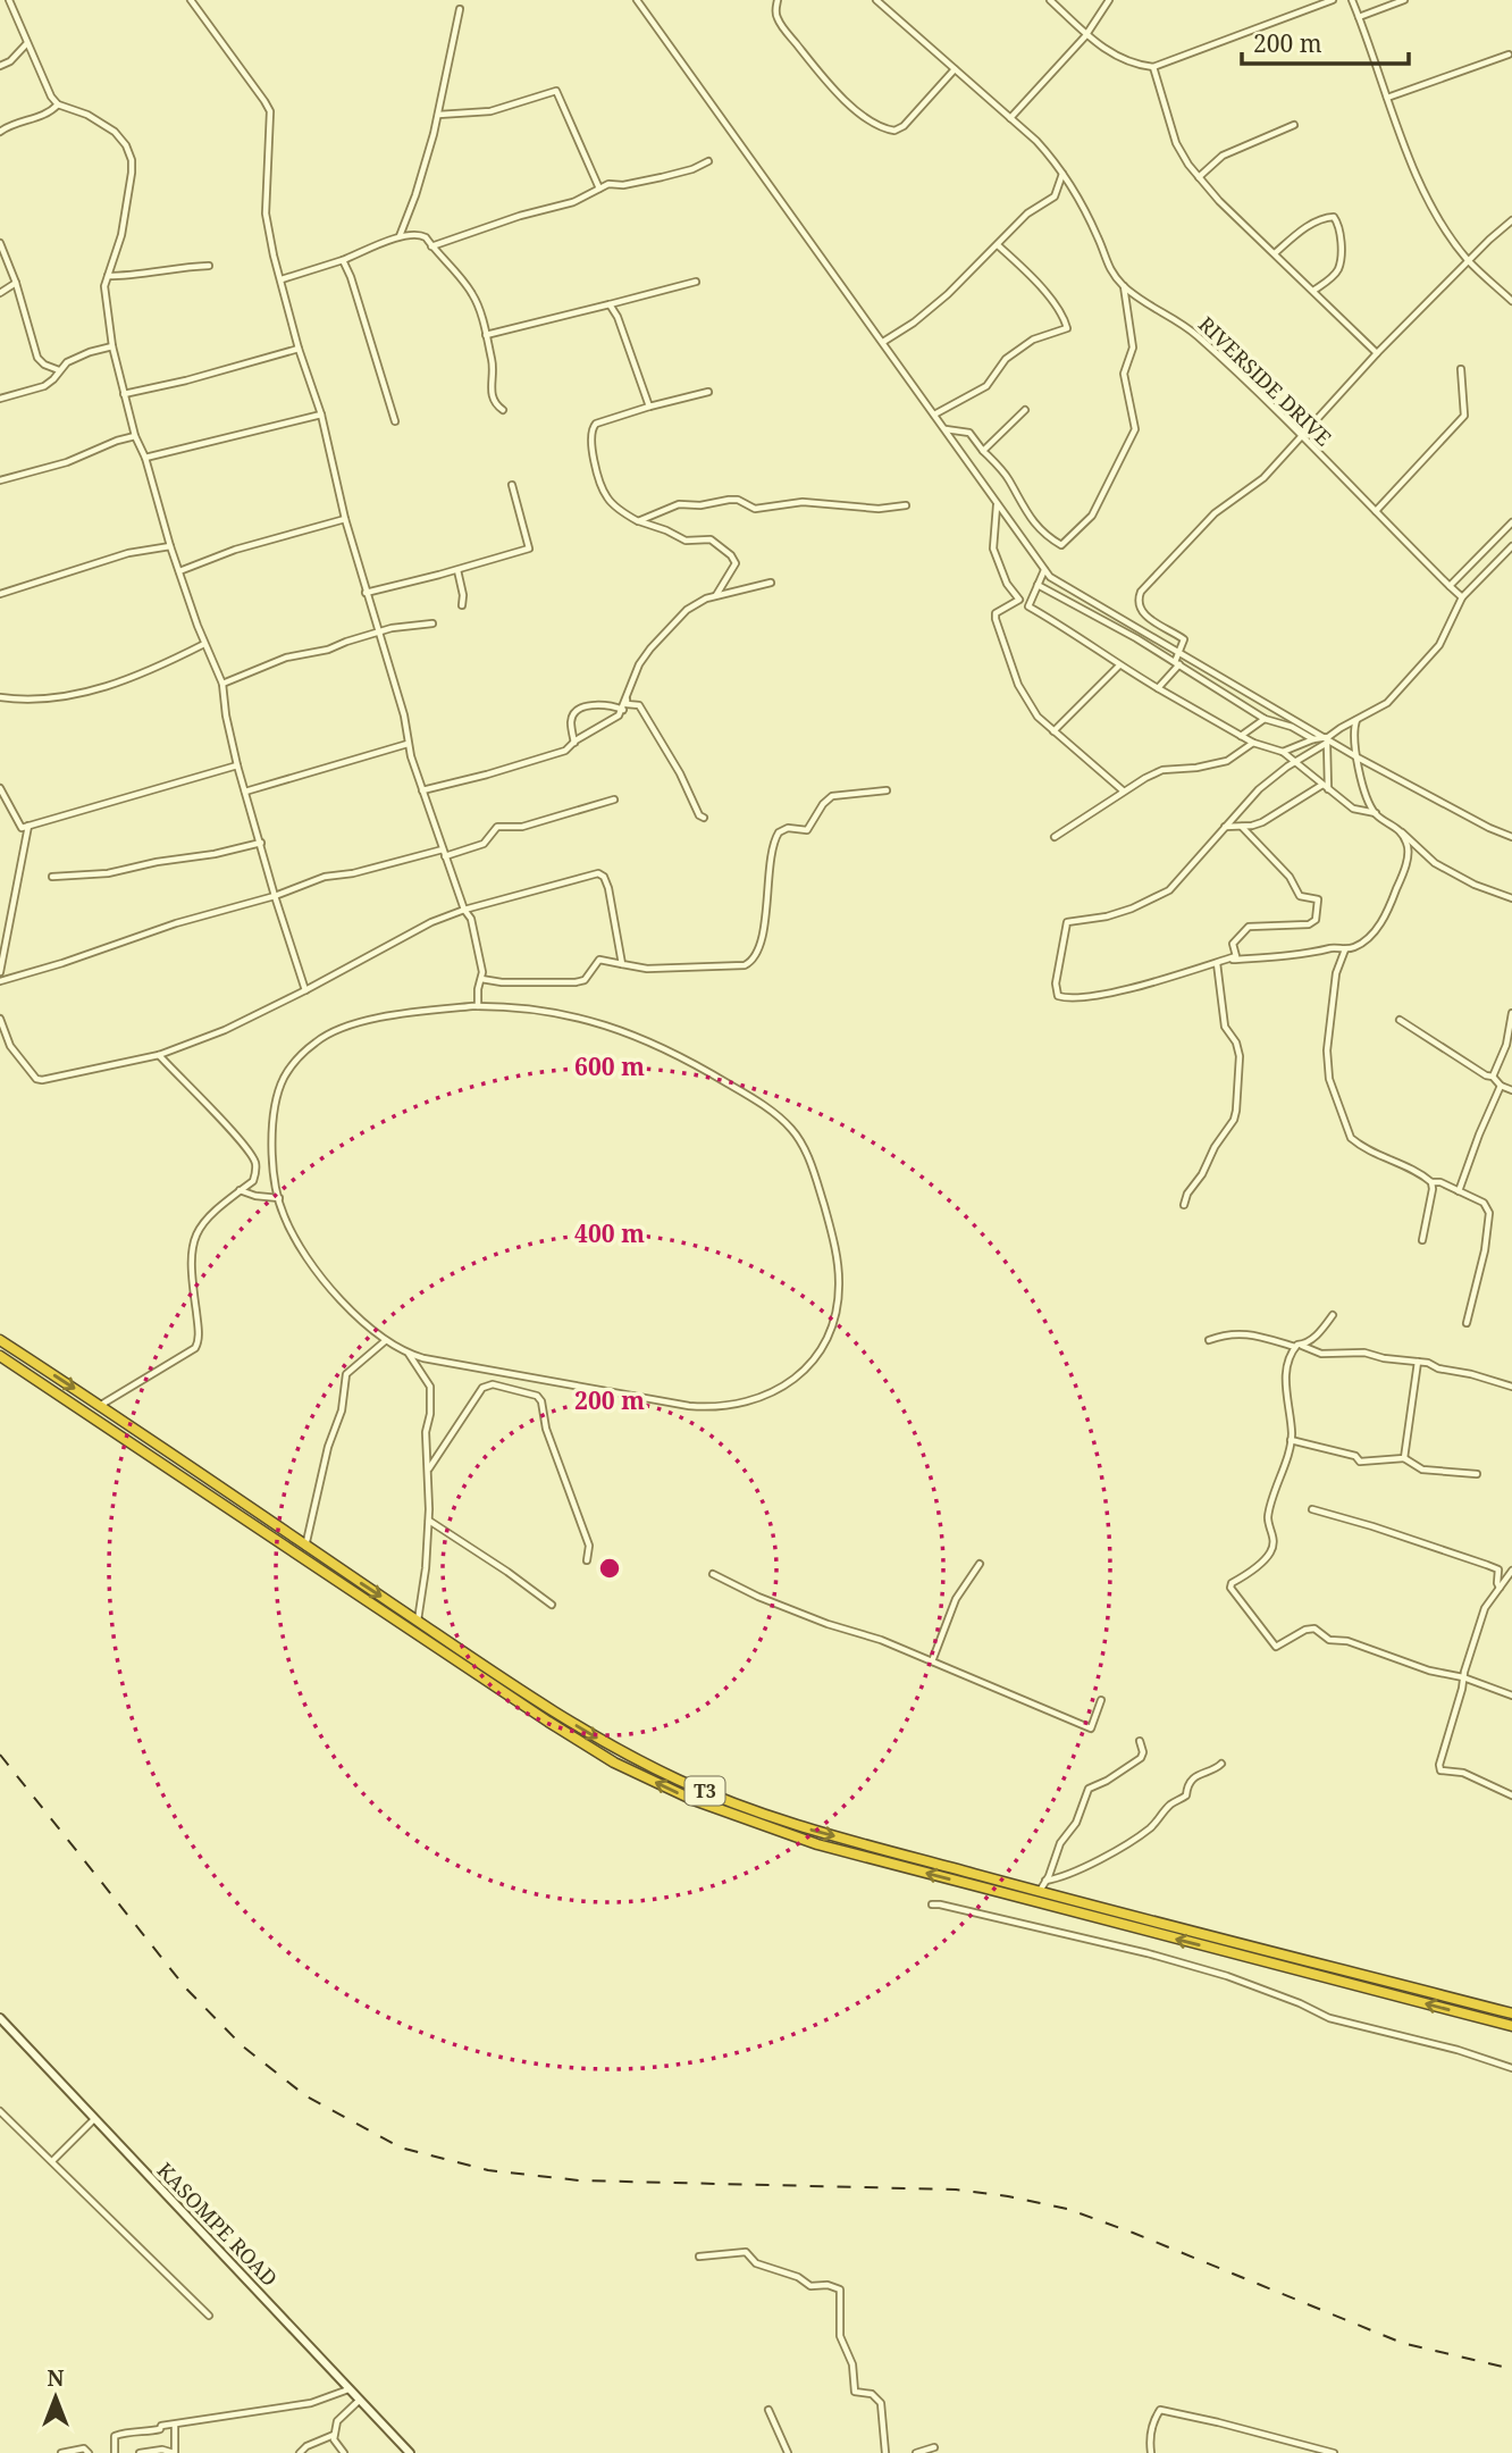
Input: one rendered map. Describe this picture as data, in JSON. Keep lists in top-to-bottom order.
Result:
{
  "streets": {
    "highway": ["T3"],
    "street": ["RIVERSIDE DRIVE", "KASOMPE ROAD"]
  },
  "scale_bar": "200 m",
  "north": "top",
  "rings": ["600 m", "400 m", "200 m"]
}
